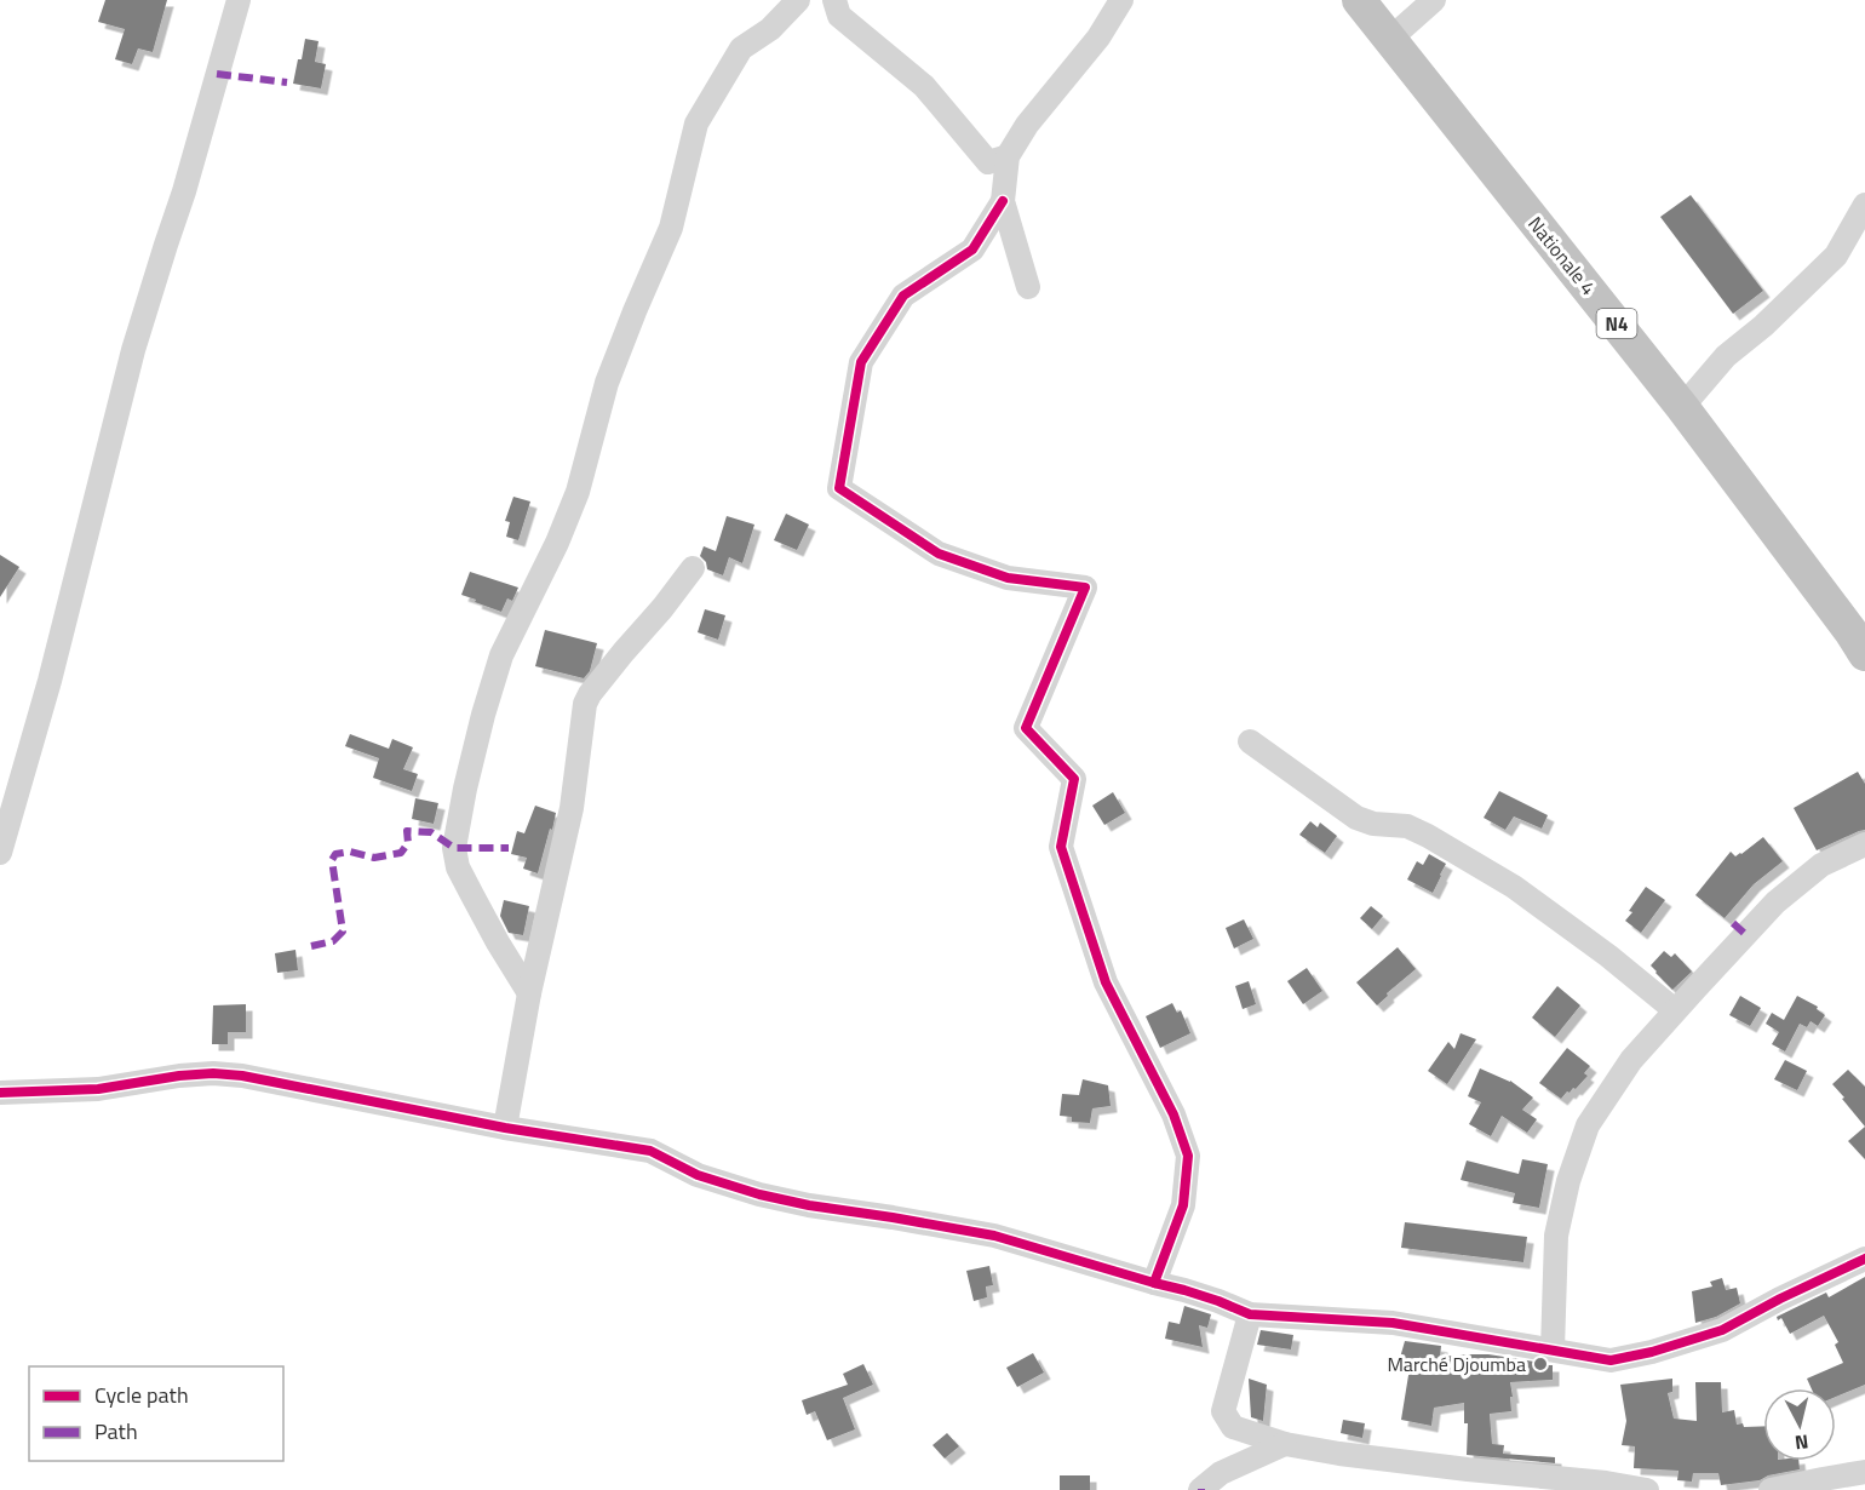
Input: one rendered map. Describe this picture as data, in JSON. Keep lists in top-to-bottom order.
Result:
{
  "streets": {
    "highway": ["Nationale 4", "N4"]
  },
  "places": ["Marché Djoumba"],
  "legend": ["Cycle path", "Path"],
  "north": "bottom"
}
